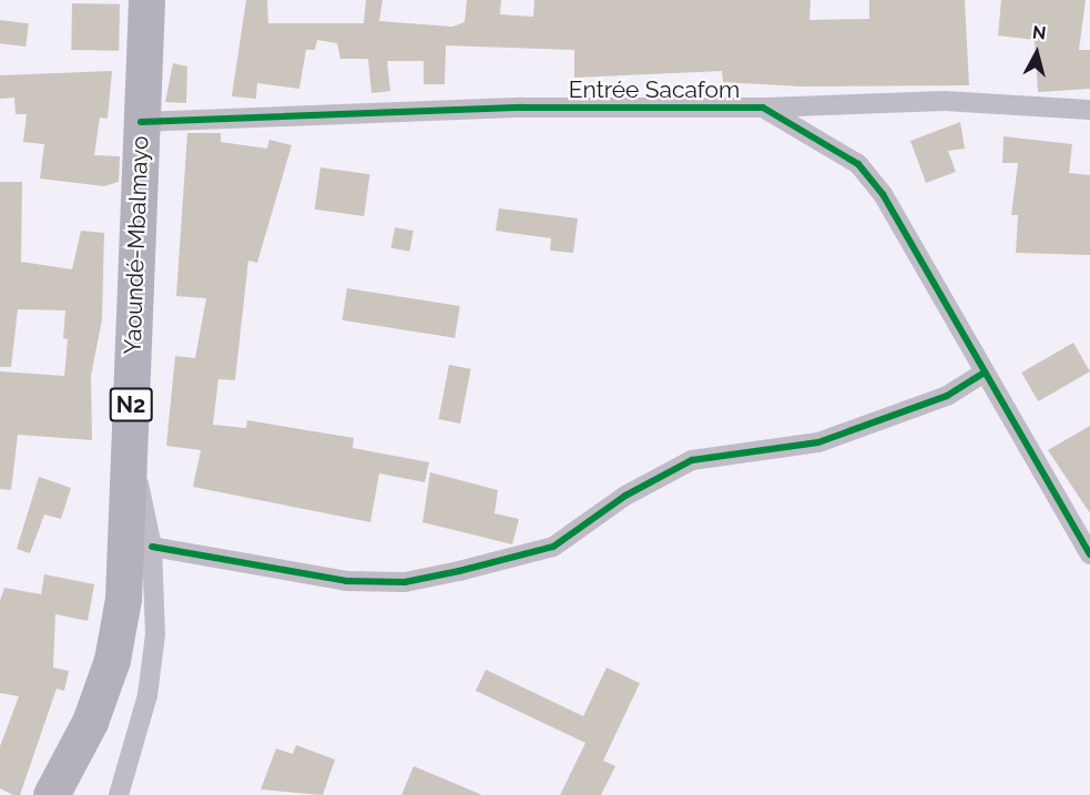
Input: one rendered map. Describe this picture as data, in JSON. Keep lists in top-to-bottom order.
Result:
{
  "streets": {
    "highway": ["Yaoundé-Mbalmayo", "N2"],
    "street": ["Entrée Sacafom"]
  },
  "crossings": [
    ["Entrée Sacafom", "Yaoundé-Mbalmayo"]
  ],
  "north": "top"
}
